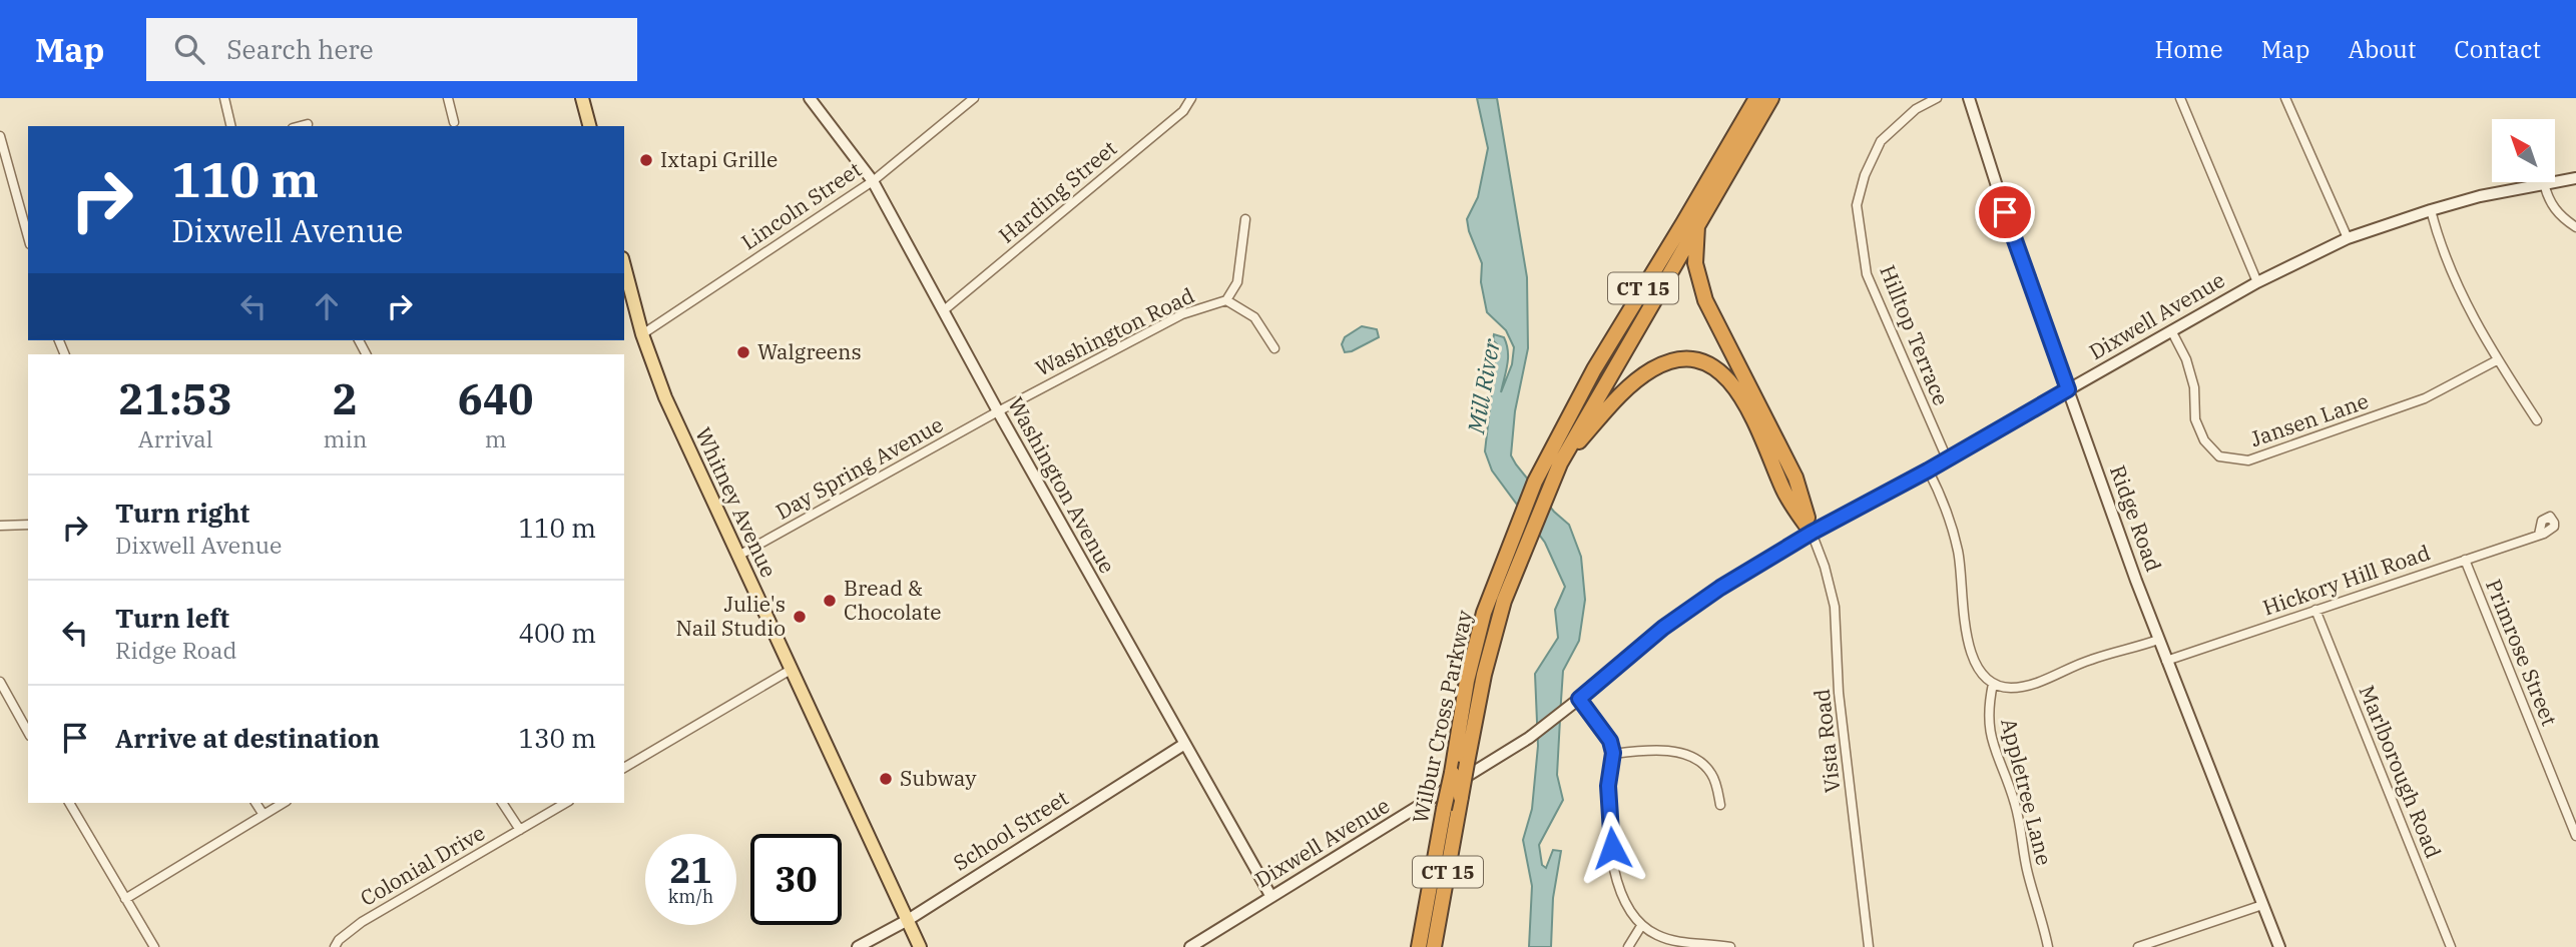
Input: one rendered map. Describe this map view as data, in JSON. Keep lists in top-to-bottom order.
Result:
{
  "streets": {
    "highway": ["CT 15", "Wilbur Cross Parkway"],
    "main road": [
      "Dixwell Avenue",
      "Washington Avenue",
      "Whitney Avenue",
      "Ridge Road",
      "School Street"
    ],
    "street": [
      "Harding Street",
      "Lincoln Street",
      "Washington Road",
      "Hilltop Terrace",
      "Jansen Lane",
      "Day Spring Avenue",
      "Hickory Hill Road",
      "Primrose Street",
      "Vista Road",
      "Marlborough Road",
      "Appletree Lane",
      "Colonial Drive"
    ]
  },
  "crossings": [
    ["Harding Street", "Washington Avenue"],
    ["Lincoln Street", "Washington Avenue"],
    ["Lincoln Street", "Whitney Avenue"],
    ["Dixwell Avenue", "Hilltop Terrace"],
    ["Dixwell Avenue", "Jansen Lane"],
    ["Dixwell Avenue", "Washington Avenue"],
    ["Dixwell Avenue", "Ridge Road"],
    ["Dixwell Avenue", "Vista Road"],
    ["Washington Road", "Day Spring Avenue"],
    ["Washington Road", "Washington Avenue"],
    ["Day Spring Avenue", "Washington Avenue"],
    ["Day Spring Avenue", "Whitney Avenue"],
    ["Washington Avenue", "School Street"],
    ["Whitney Avenue", "School Street"],
    ["Ridge Road", "Hickory Hill Road"],
    ["Hickory Hill Road", "Primrose Street"],
    ["Hickory Hill Road", "Marlborough Road"]
  ],
  "water": ["Mill River"],
  "places": [
    "Ixtapi Grille",
    "Walgreens",
    "Bread & Chocolate",
    "Julie's Nail Studio",
    "Subway"
  ],
  "north": "top left",
  "page": {
    "header": "Map",
    "search": "Search here",
    "nav": [
      "Home",
      "Map",
      "About",
      "Contact"
    ],
    "turn": ["110 m", "Dixwell Avenue"],
    "eta": [
      "21:53",
      "Arrival",
      "2",
      "min",
      "640",
      "m"
    ],
    "list": [
      {
        "name": "Turn right",
        "note": "Dixwell Avenue",
        "value": "110 m"
      },
      {
        "name": "Turn left",
        "note": "Ridge Road",
        "value": "400 m"
      },
      {
        "name": "Arrive at destination",
        "value": "130 m"
      }
    ],
    "speed": "21 km/h",
    "limit": "30"
  }
}
